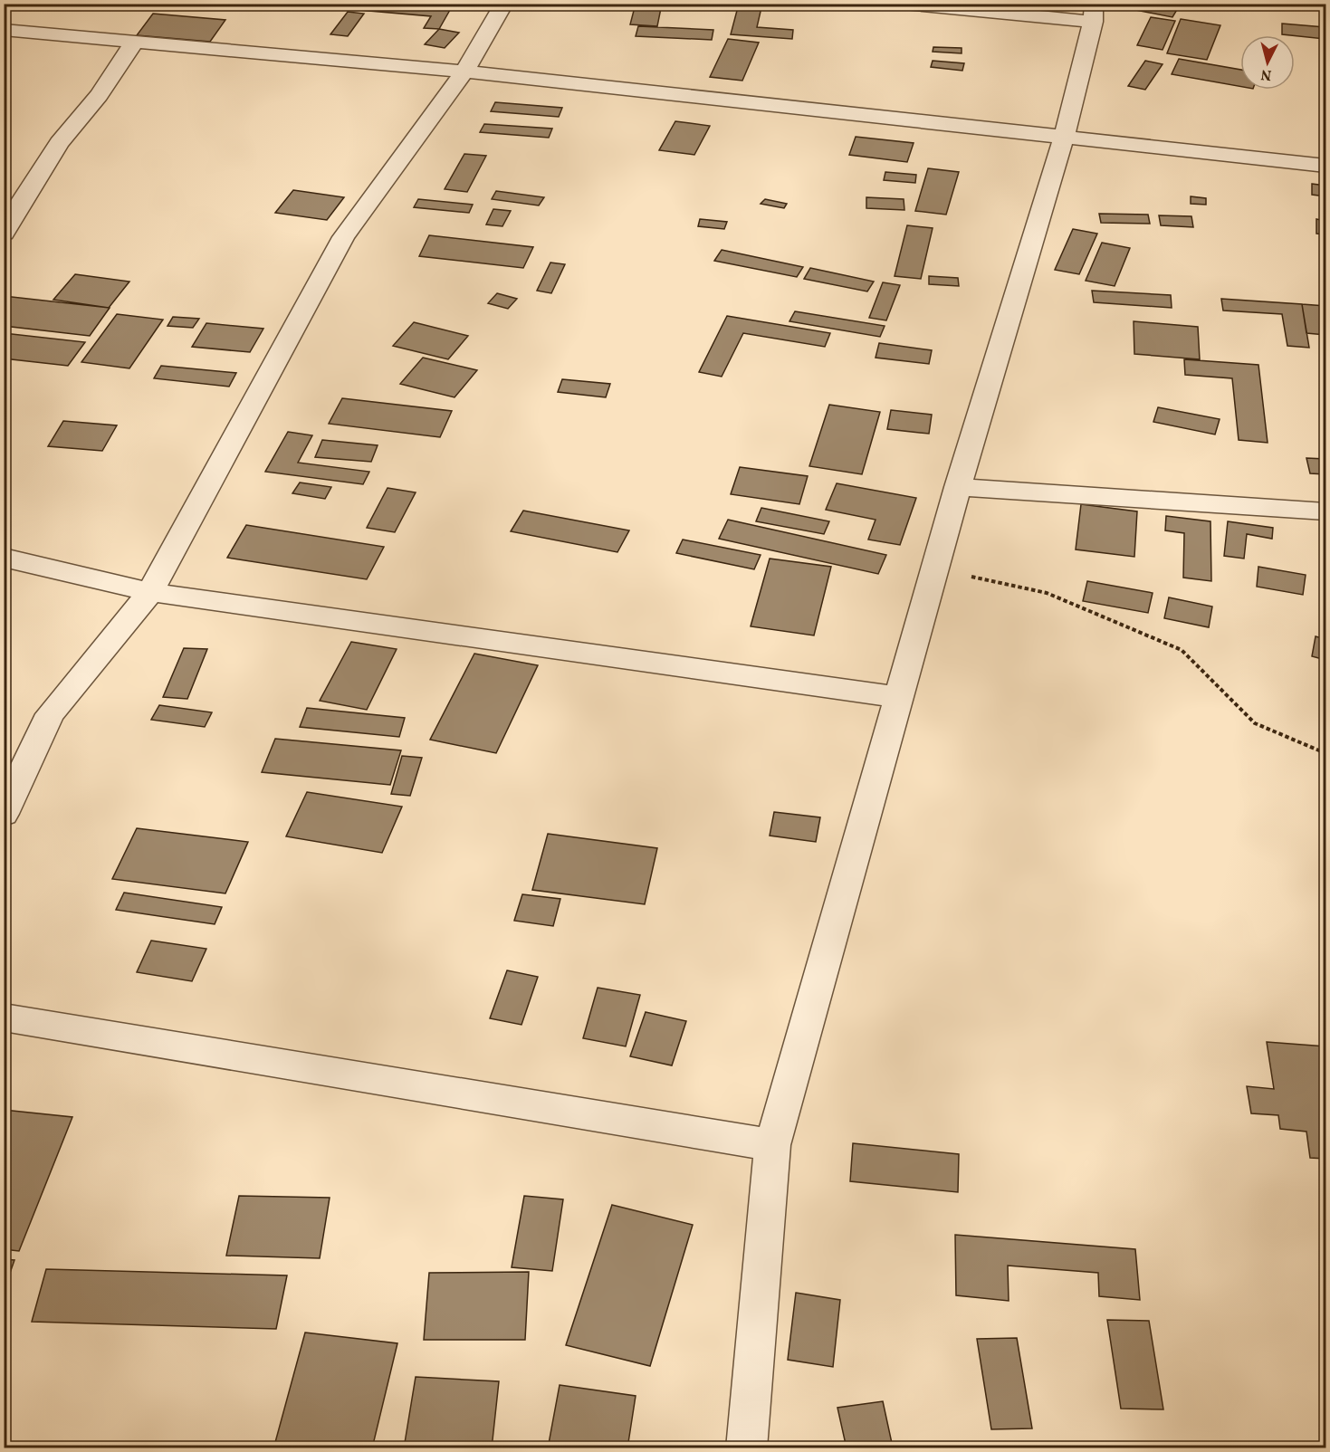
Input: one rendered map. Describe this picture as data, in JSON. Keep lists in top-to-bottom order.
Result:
{
  "north": "bottom"
}
